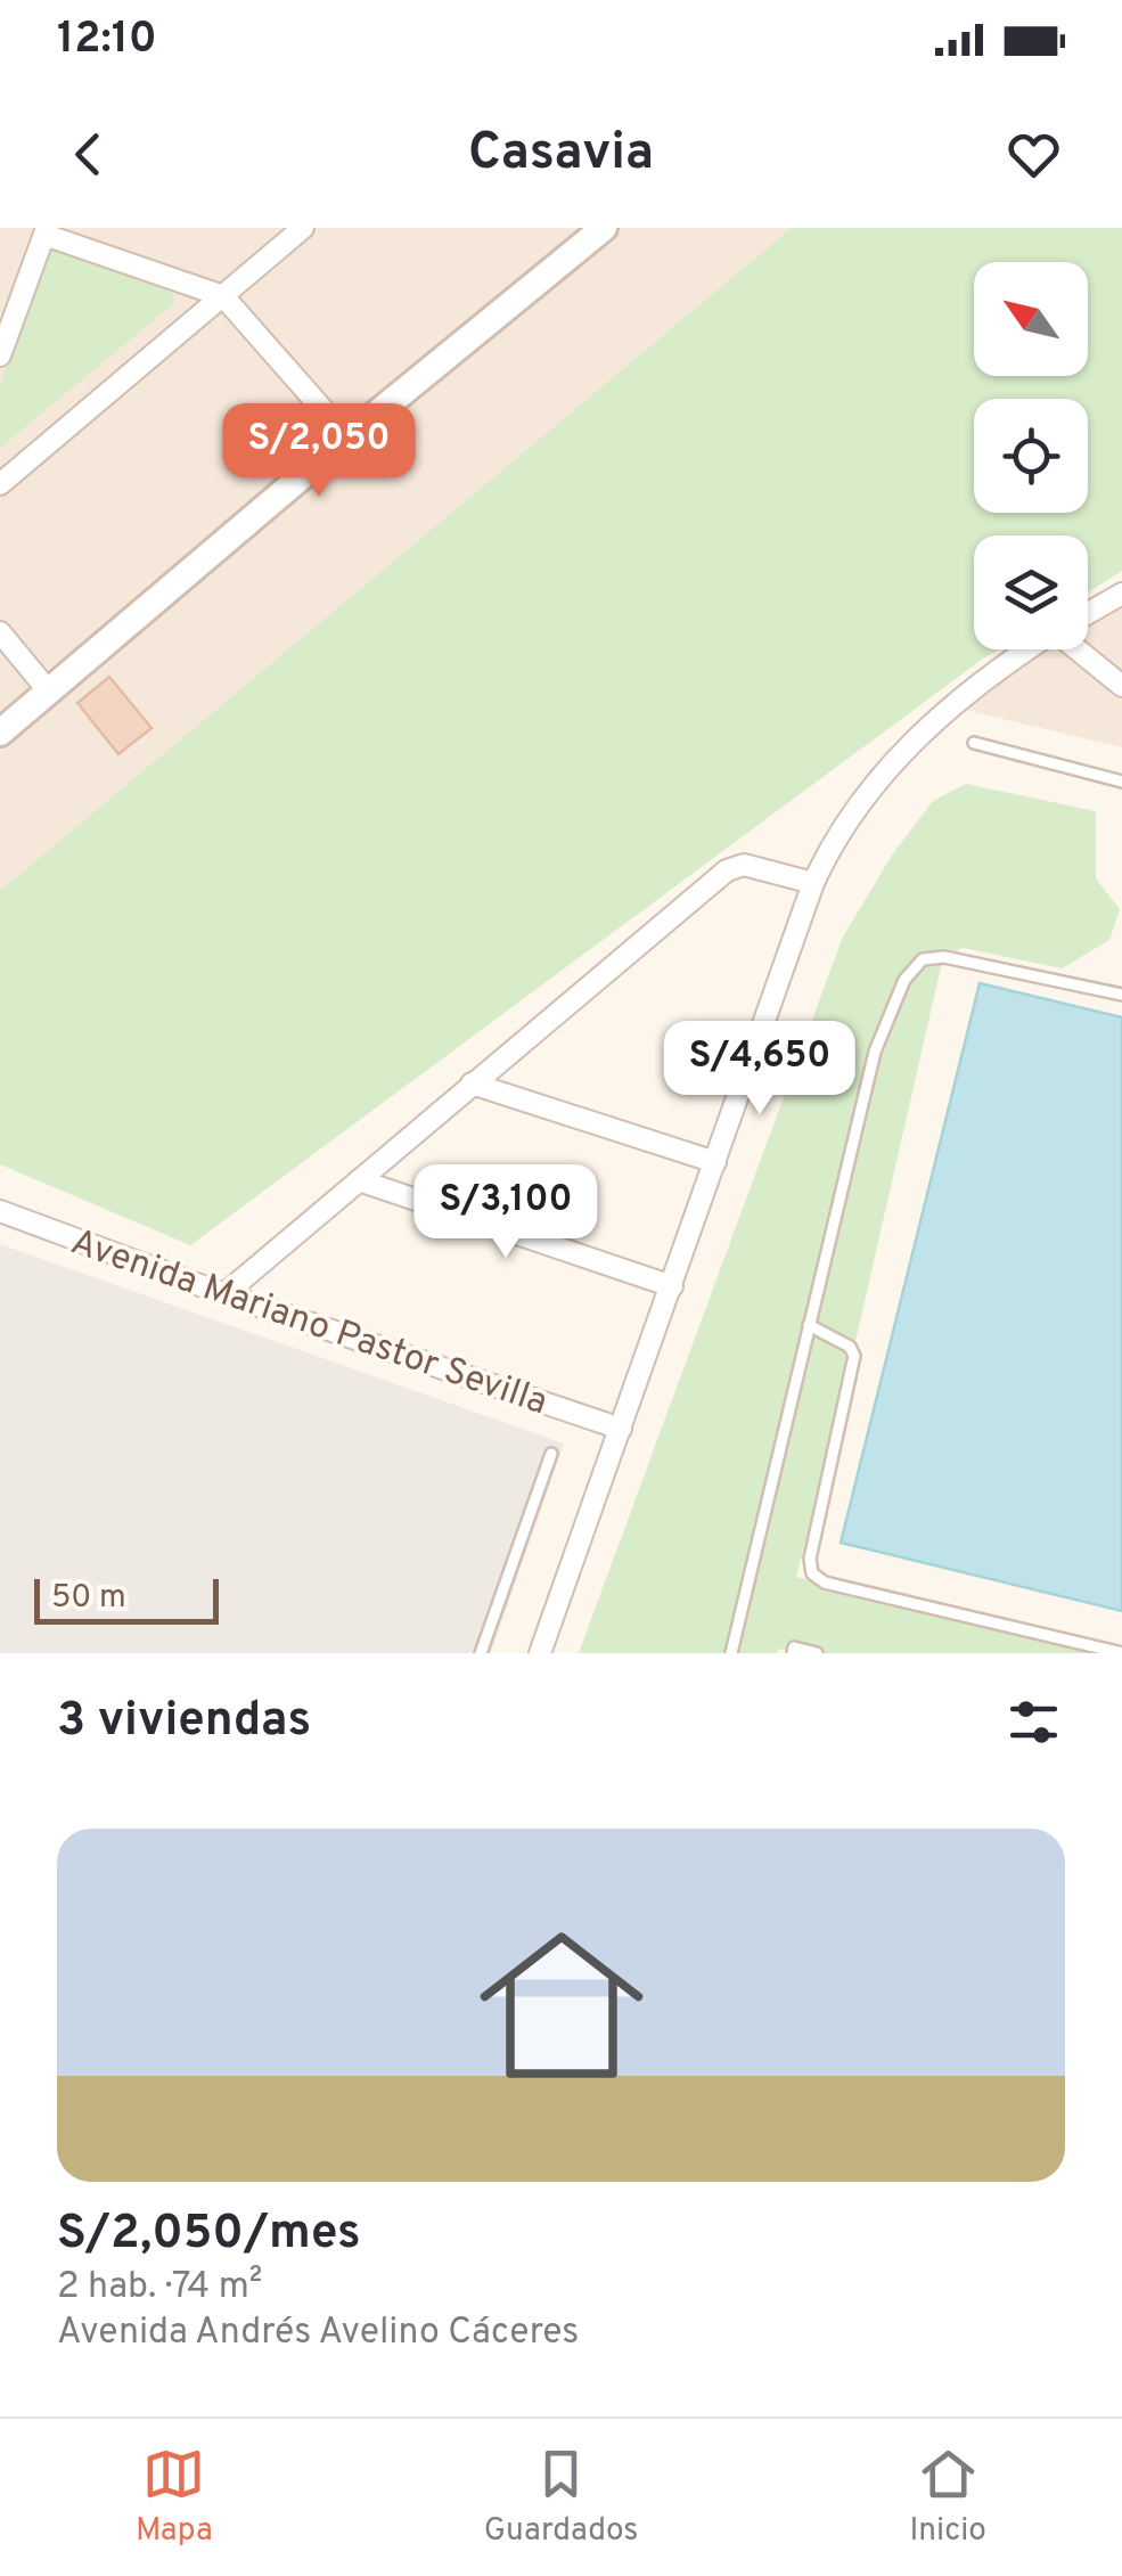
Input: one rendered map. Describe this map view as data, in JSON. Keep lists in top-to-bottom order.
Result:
{
  "streets": {
    "street": ["Avenida Mariano Pastor Sevilla"]
  },
  "scale_bar": "50 m",
  "north": "top left",
  "page": {
    "status": "12:10",
    "header": "Casavia",
    "price": ["S/2,050", "S/4,650", "S/3,100"],
    "scale": "50 m",
    "heading": "3 viviendas",
    "list": [
      {
        "name": "S/2,050/mes",
        "note": "2 hab. · 74 m² · Avenida Andrés Avelino Cáceres"
      }
    ],
    "tabs": ["Mapa", "Guardados", "Inicio"]
  }
}
